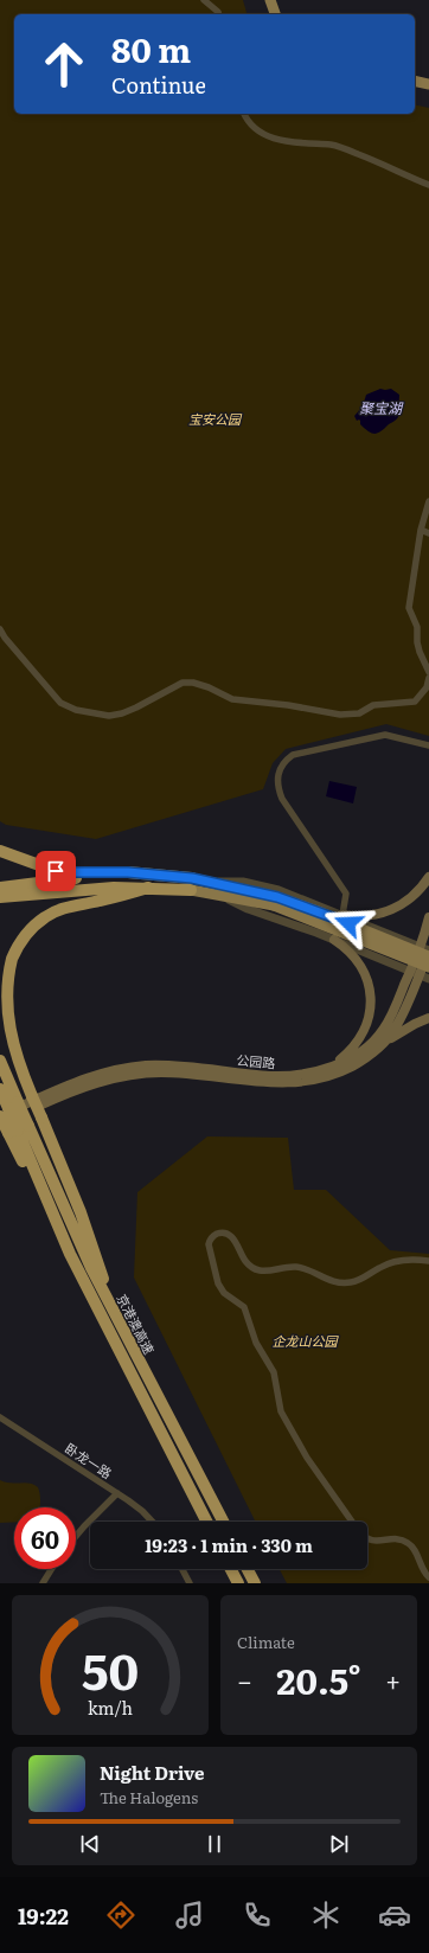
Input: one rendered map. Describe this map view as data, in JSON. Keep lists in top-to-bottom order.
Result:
{
  "streets": {
    "highway": ["京港澳高速"],
    "main road": ["公园路"],
    "street": ["卧龙一路"]
  },
  "water": ["聚宝湖"],
  "parks": ["宝安公园", "企龙山公园"],
  "page": {
    "turn": ["80 m", "Continue"],
    "limit": "60",
    "trip": "19:23 · 1 min · 330 m",
    "tile": "Climate",
    "heat": ["−", "20.5°", "+"],
    "song": ["Night Drive", "The Halogens"],
    "tabs": "19:22",
    "gauge": ["50", "km/h"]
  }
}
